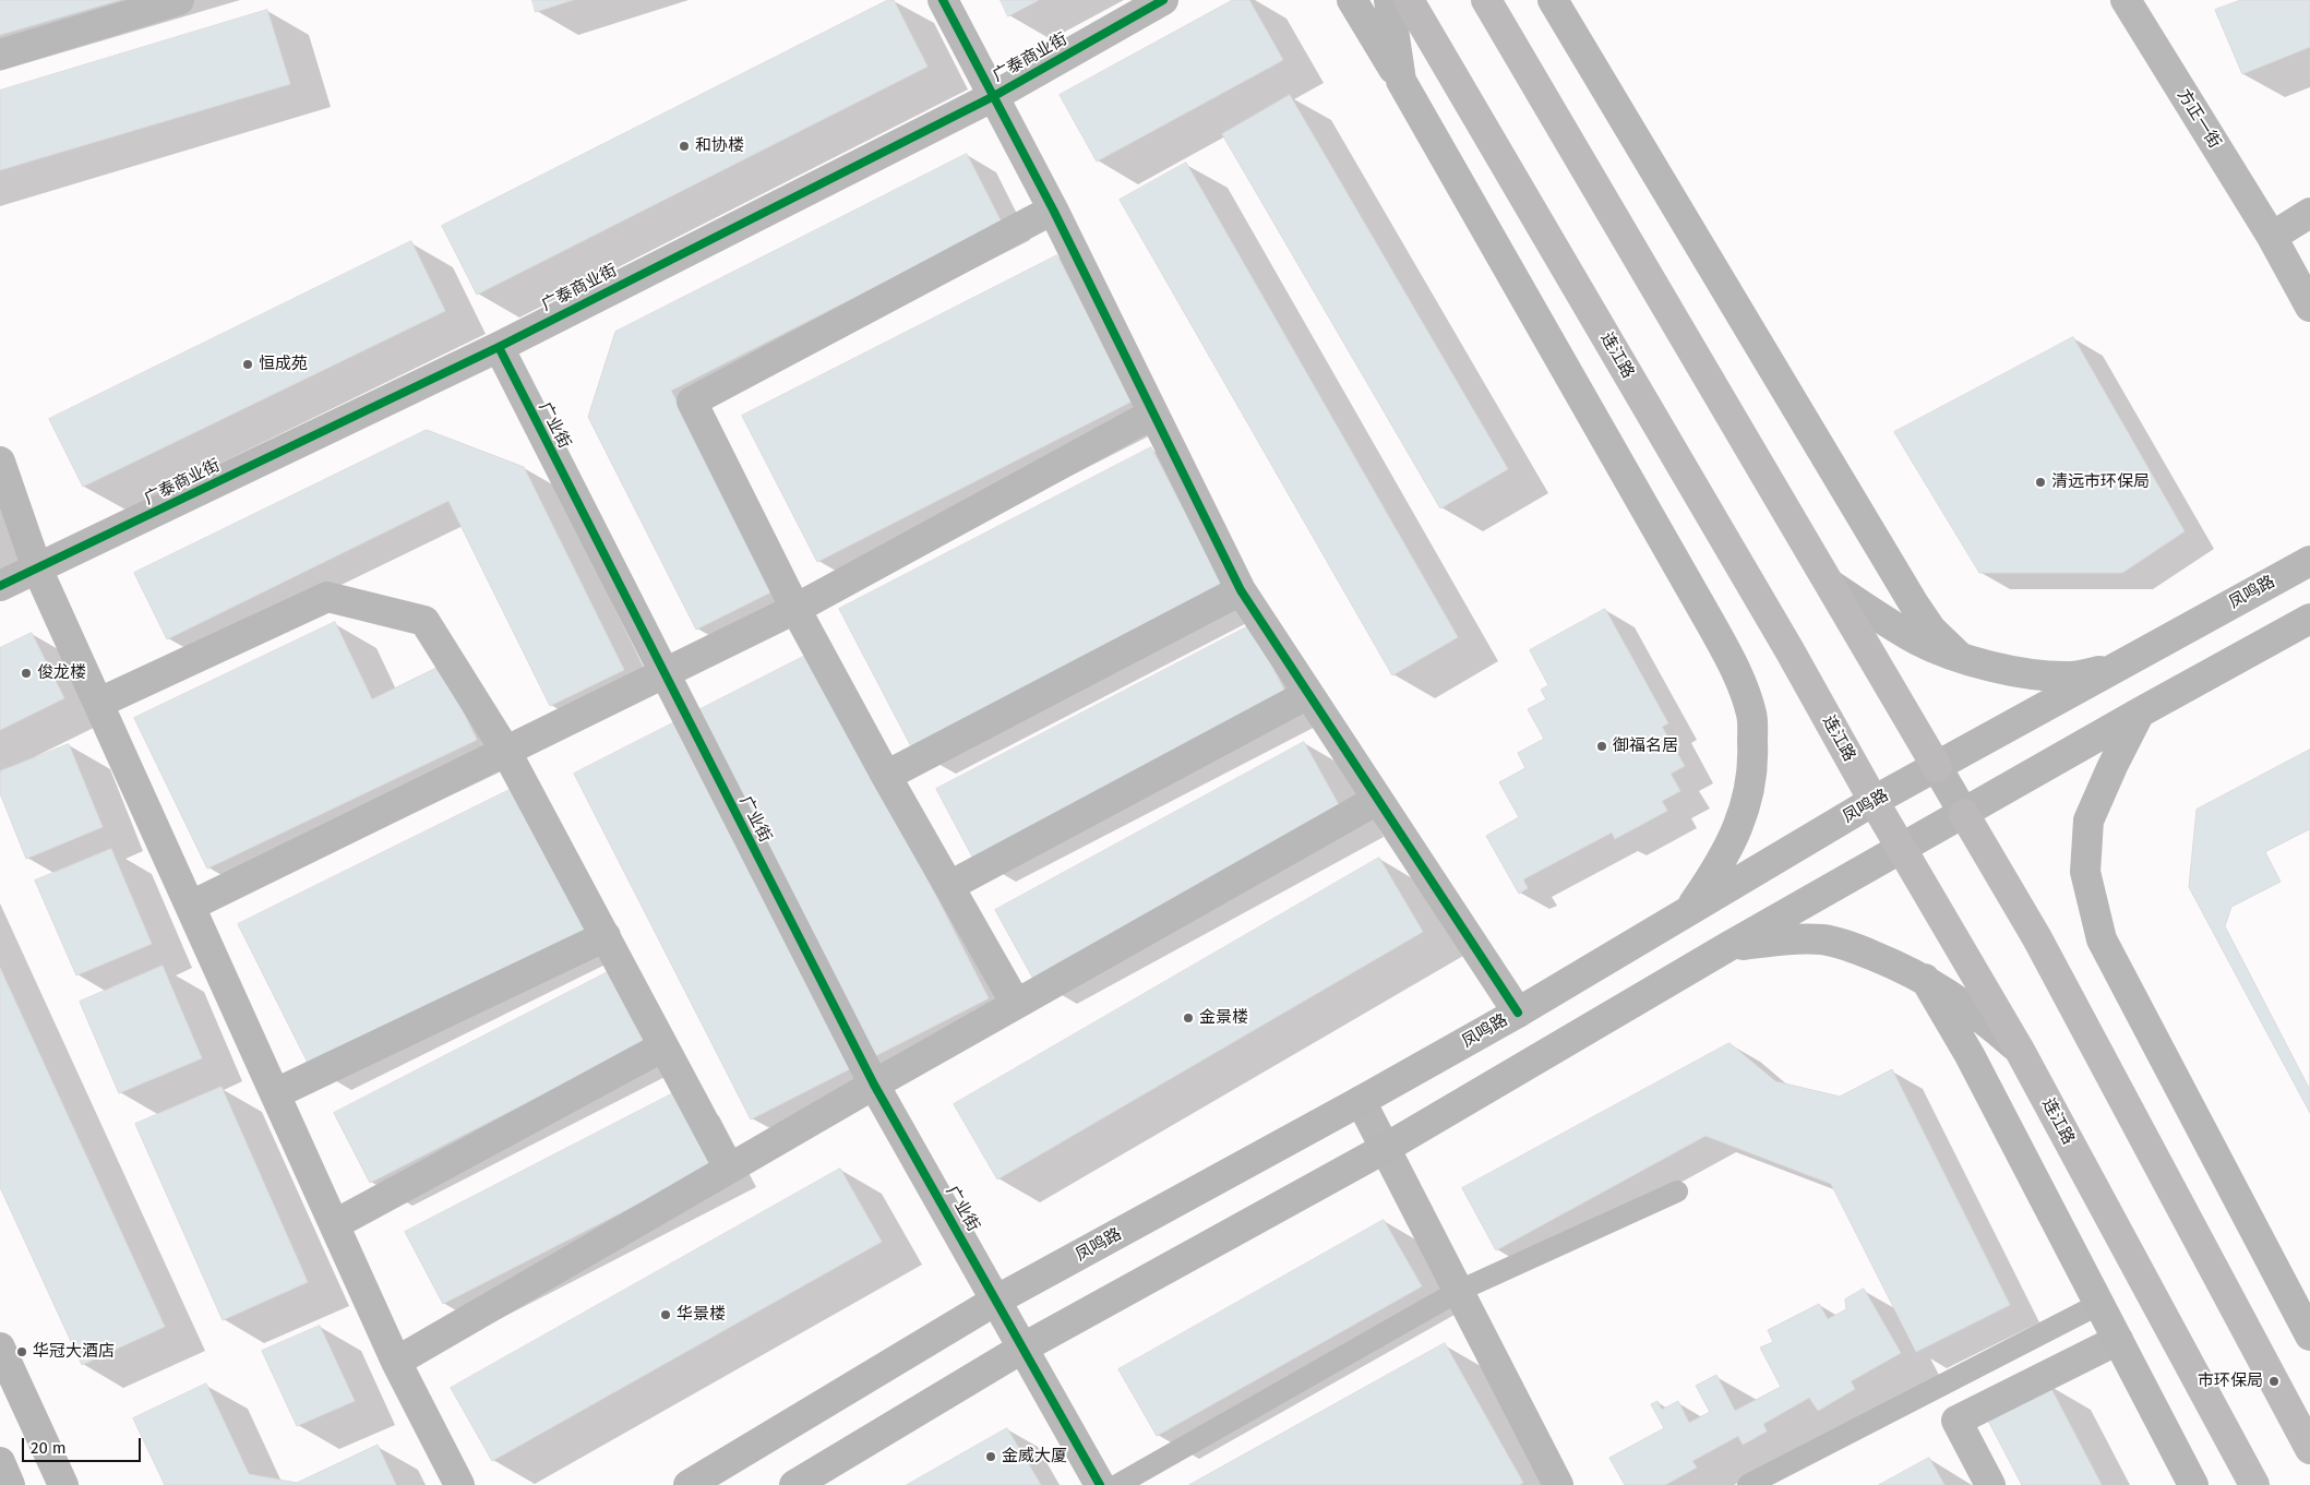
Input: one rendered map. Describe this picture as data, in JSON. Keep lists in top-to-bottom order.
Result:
{
  "streets": {
    "main road": ["连江路", "凤鸣路"],
    "street": ["广泰商业街", "方正一街", "广业街"]
  },
  "crossings": [
    ["广泰商业街", "广业街"],
    ["连江路", "凤鸣路"],
    ["广业街", "凤鸣路"]
  ],
  "places": [
    "和协楼",
    "恒成苑",
    "清远市环保局",
    "俊龙楼",
    "御福名居",
    "金景楼",
    "华景楼",
    "华冠大酒店",
    "市环保局",
    "金威大厦"
  ],
  "scale_bar": "20 m"
}
